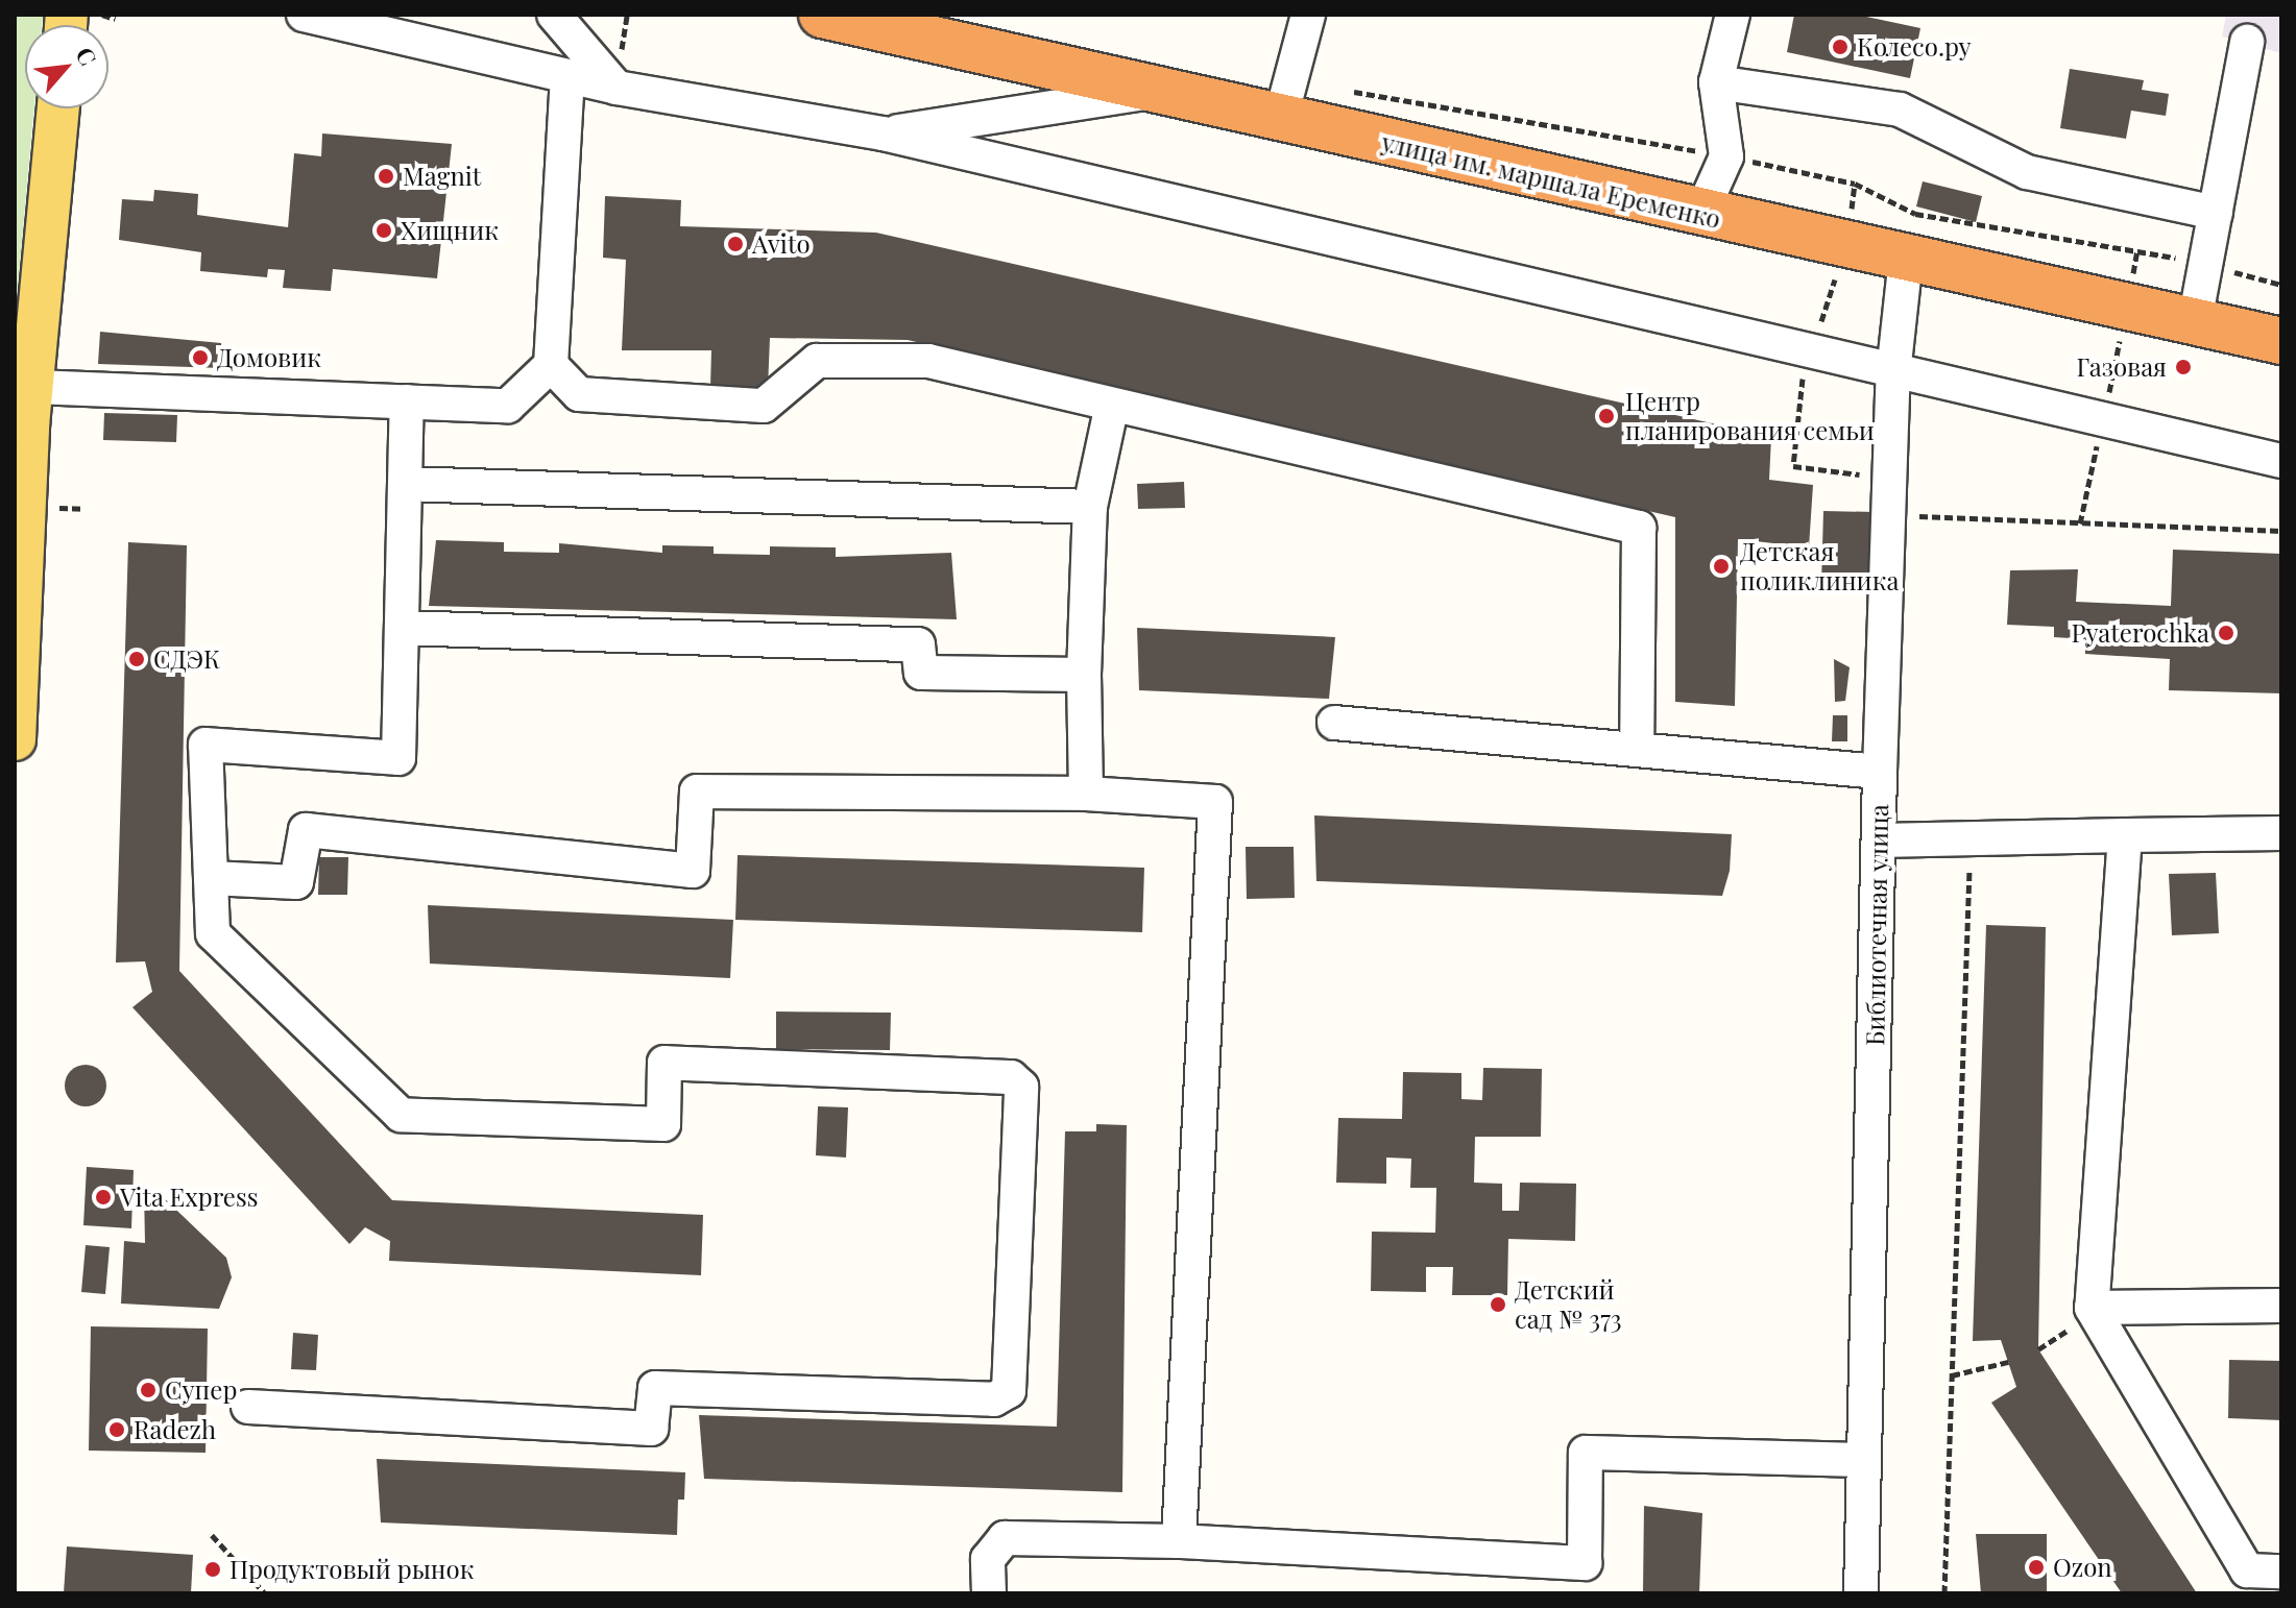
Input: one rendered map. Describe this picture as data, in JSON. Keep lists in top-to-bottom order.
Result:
{
  "streets": {
    "highway": ["улица им. маршала Еременко"],
    "street": ["Библиотечная улица"]
  },
  "crossings": [
    ["улица им. маршала Еременко", "Библиотечная улица"]
  ],
  "places": [
    "Колесо.ру",
    "Magnit",
    "Хищник",
    "Avito",
    "Домовик",
    "Газовая",
    "Центр планирования семьи",
    "Детская поликлиника",
    "Pyaterochka",
    "СДЭК",
    "Vita Express",
    "Детский сад № 373",
    "Супер",
    "Radezh",
    "Ozon",
    "Продуктовый рынок"
  ],
  "north": "top right"
}
